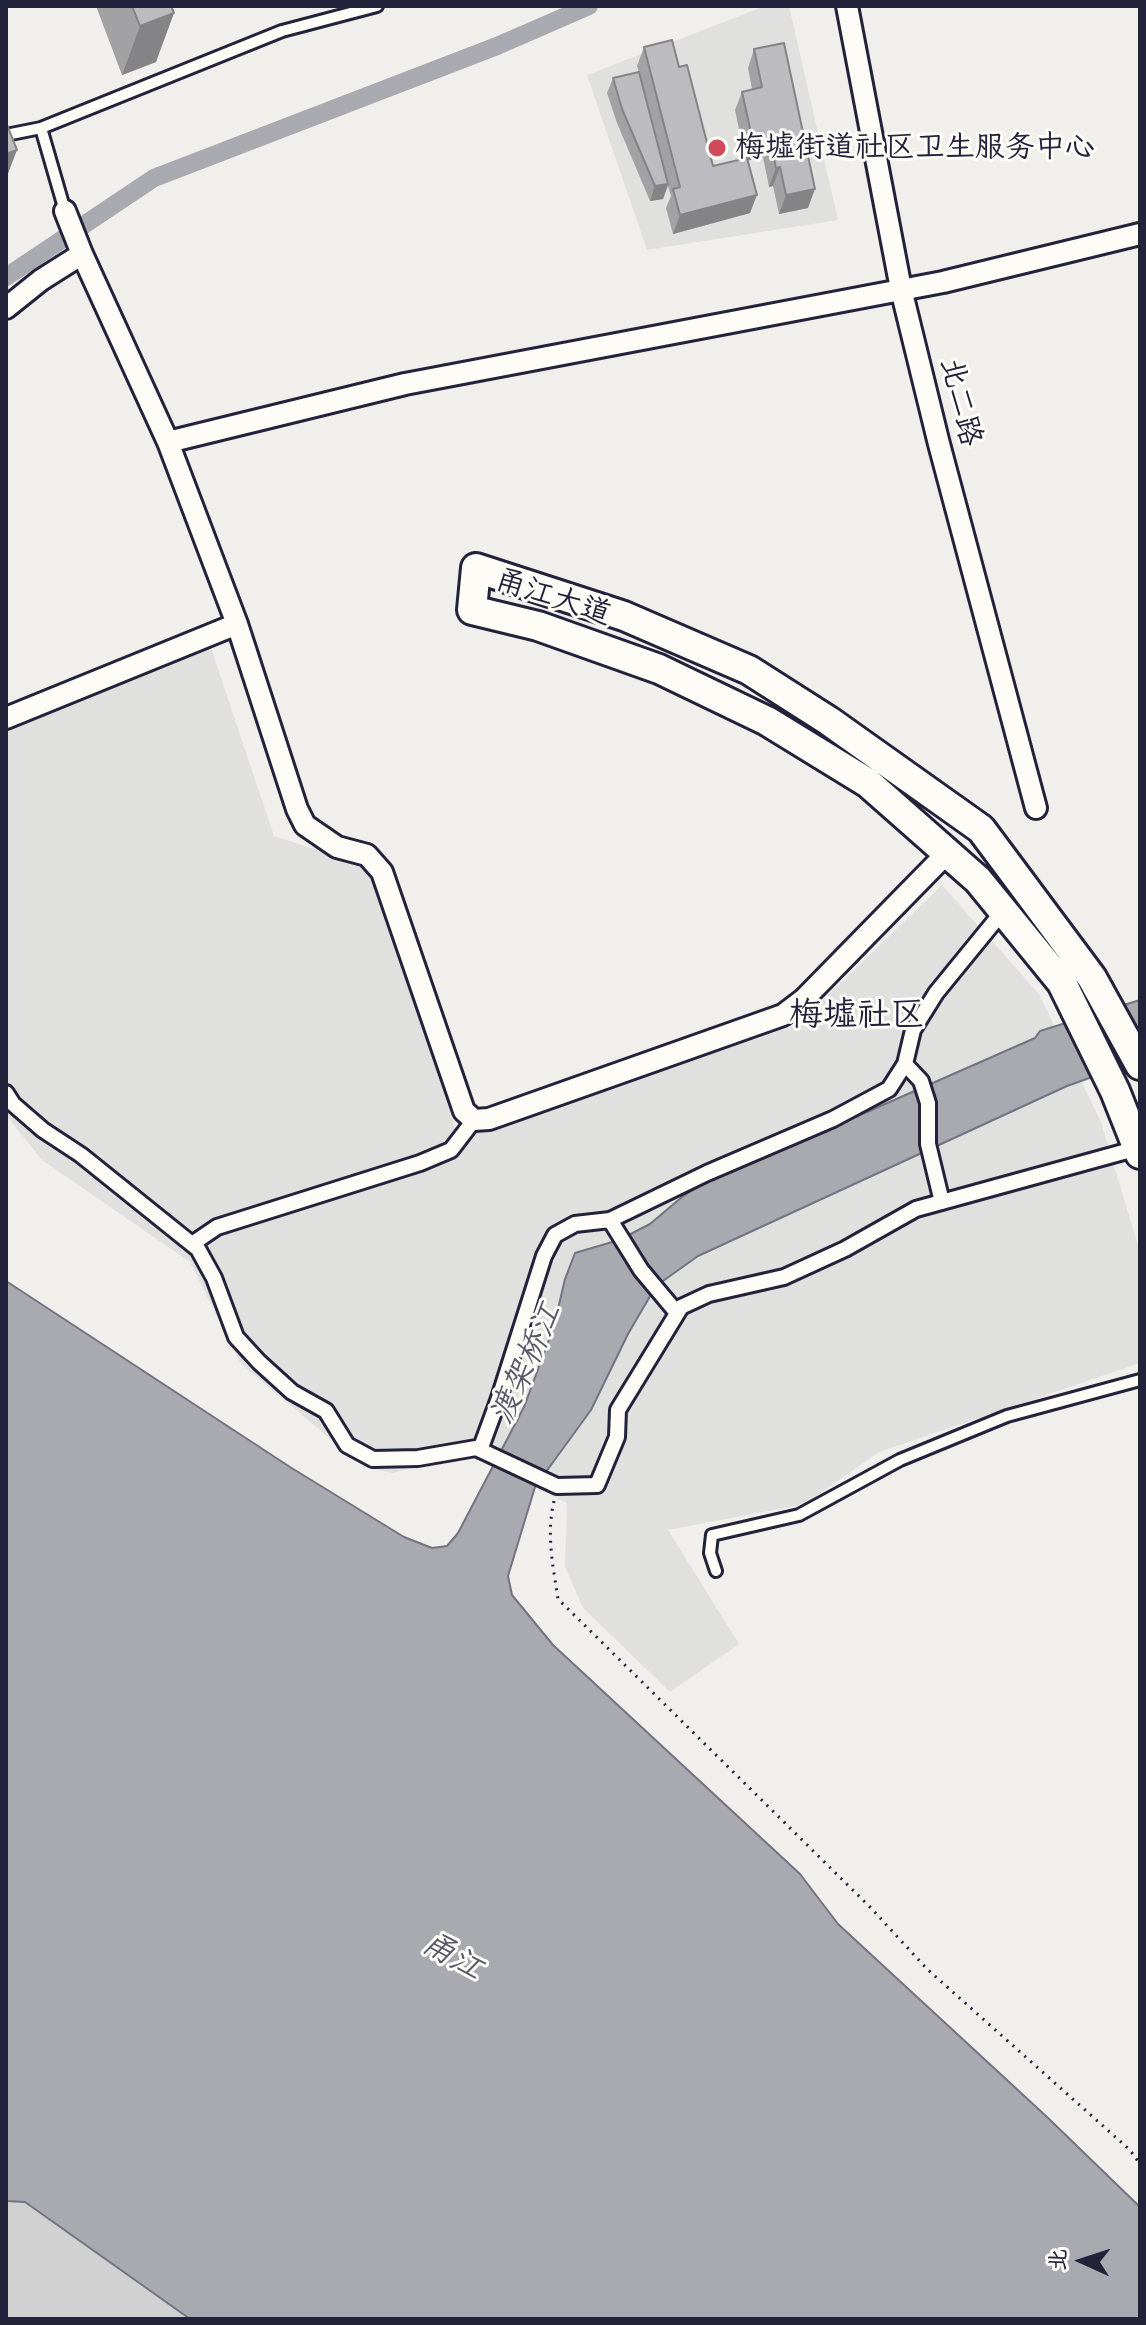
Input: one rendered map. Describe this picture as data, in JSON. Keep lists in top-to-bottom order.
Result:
{
  "streets": {
    "main road": ["甬江大道"],
    "street": ["北二路"]
  },
  "districts": ["梅墟社区"],
  "water": ["渡架桥江", "甬江"],
  "places": ["梅墟街道社区卫生服务中心"],
  "north": "left"
}
